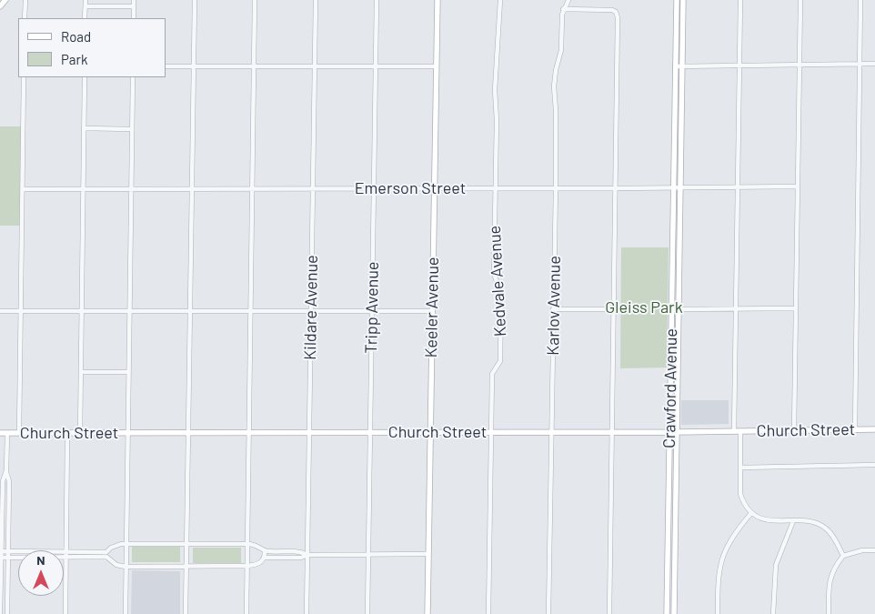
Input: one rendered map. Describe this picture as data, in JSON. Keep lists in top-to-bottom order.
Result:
{
  "streets": {
    "street": [
      "Emerson Street",
      "Kedvale Avenue",
      "Karlov Avenue",
      "Kildare Avenue",
      "Tripp Avenue",
      "Keeler Avenue",
      "Crawford Avenue",
      "Church Street"
    ]
  },
  "crossings": [
    ["Emerson Street", "Kedvale Avenue"],
    ["Emerson Street", "Karlov Avenue"],
    ["Emerson Street", "Kildare Avenue"],
    ["Emerson Street", "Tripp Avenue"],
    ["Emerson Street", "Keeler Avenue"],
    ["Emerson Street", "Crawford Avenue"],
    ["Kedvale Avenue", "Church Street"],
    ["Karlov Avenue", "Church Street"],
    ["Kildare Avenue", "Church Street"],
    ["Tripp Avenue", "Church Street"],
    ["Keeler Avenue", "Church Street"],
    ["Crawford Avenue", "Church Street"]
  ],
  "parks": ["Gleiss Park"],
  "legend": ["Road", "Park"],
  "north": "top"
}
